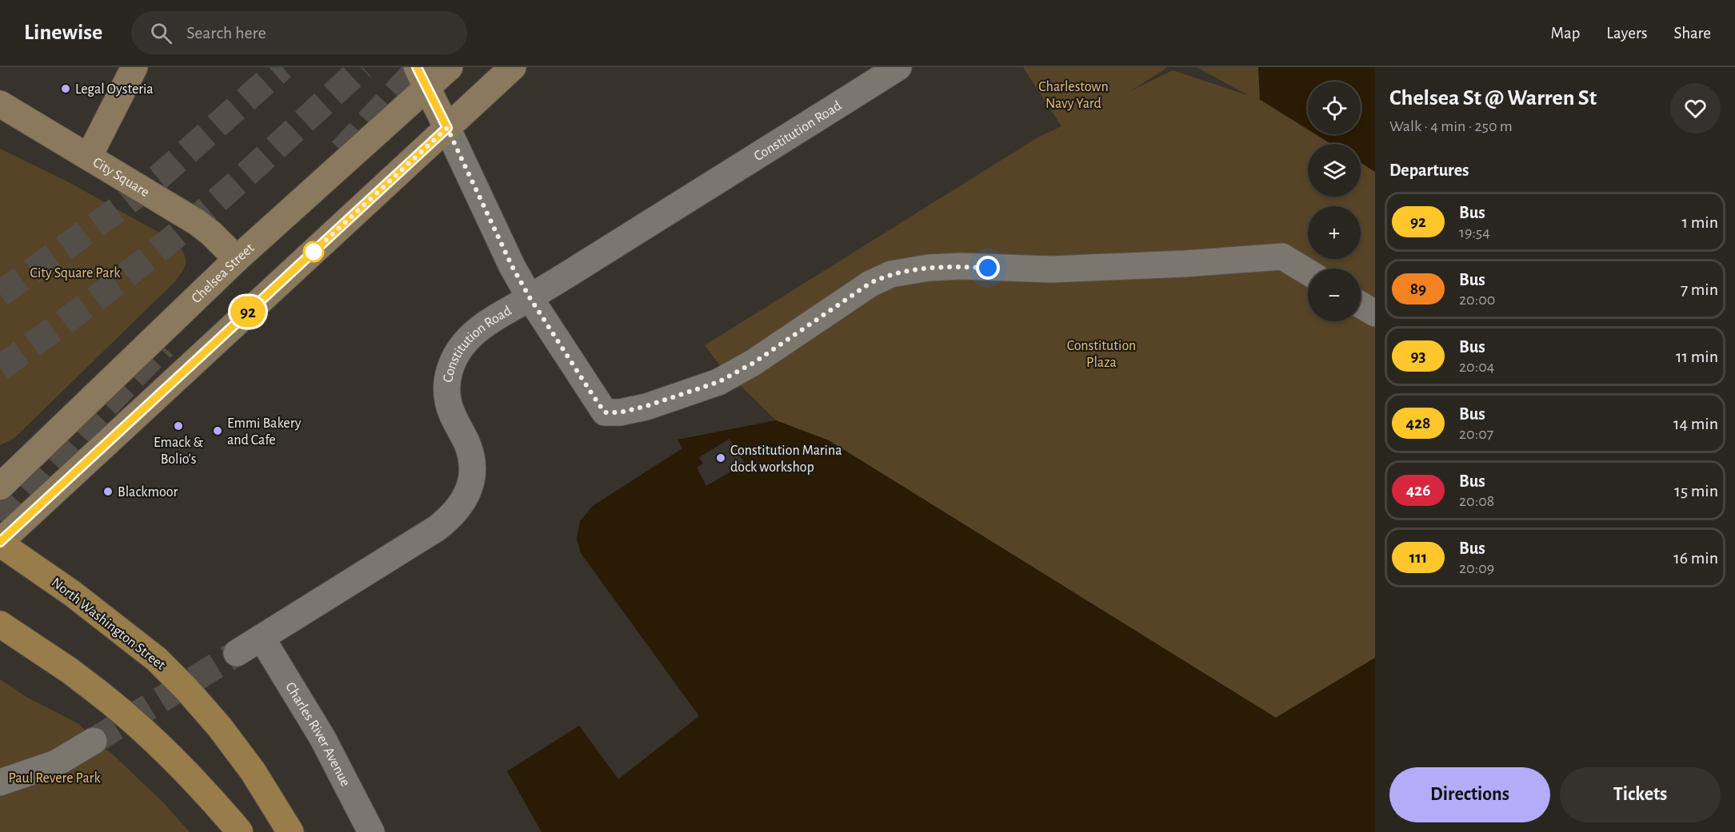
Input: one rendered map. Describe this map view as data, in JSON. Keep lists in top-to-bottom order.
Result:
{
  "streets": {
    "main road": ["City Square", "Chelsea Street", "North Washington Street"],
    "street": ["Constitution Road", "Charles River Avenue"]
  },
  "crossings": [
    ["Constitution Road", "Charles River Avenue"],
    ["City Square", "Chelsea Street"]
  ],
  "parks": [
    "Charlestown Navy Yard",
    "City Square Park",
    "Constitution Plaza",
    "Paul Revere Park"
  ],
  "places": [
    "Legal Oysteria",
    "Emack & Bolio's",
    "Emmi Bakery and Cafe",
    "Constitution Marina dock workshop",
    "Blackmoor"
  ],
  "lines": ["bus line 92"],
  "page": {
    "header": "Linewise",
    "search": "Search here",
    "nav": ["Map", "Layers", "Share"],
    "on_map": "92",
    "heading": [
      ["Chelsea St @ Warren St", "Walk · 4 min · 250 m"],
      "Departures"
    ],
    "map_buttons": ["+", "−"],
    "list": [
      {
        "mark": "92",
        "name": "Bus",
        "note": "19:54",
        "value": "1 min"
      },
      {
        "mark": "89",
        "name": "Bus",
        "note": "20:00",
        "value": "7 min"
      },
      {
        "mark": "93",
        "name": "Bus",
        "note": "20:04",
        "value": "11 min"
      },
      {
        "mark": "428",
        "name": "Bus",
        "note": "20:07",
        "value": "14 min"
      },
      {
        "mark": "426",
        "name": "Bus",
        "note": "20:08",
        "value": "15 min"
      },
      {
        "mark": "111",
        "name": "Bus",
        "note": "20:09",
        "value": "16 min"
      }
    ],
    "buttons": ["Directions", "Tickets"]
  }
}
